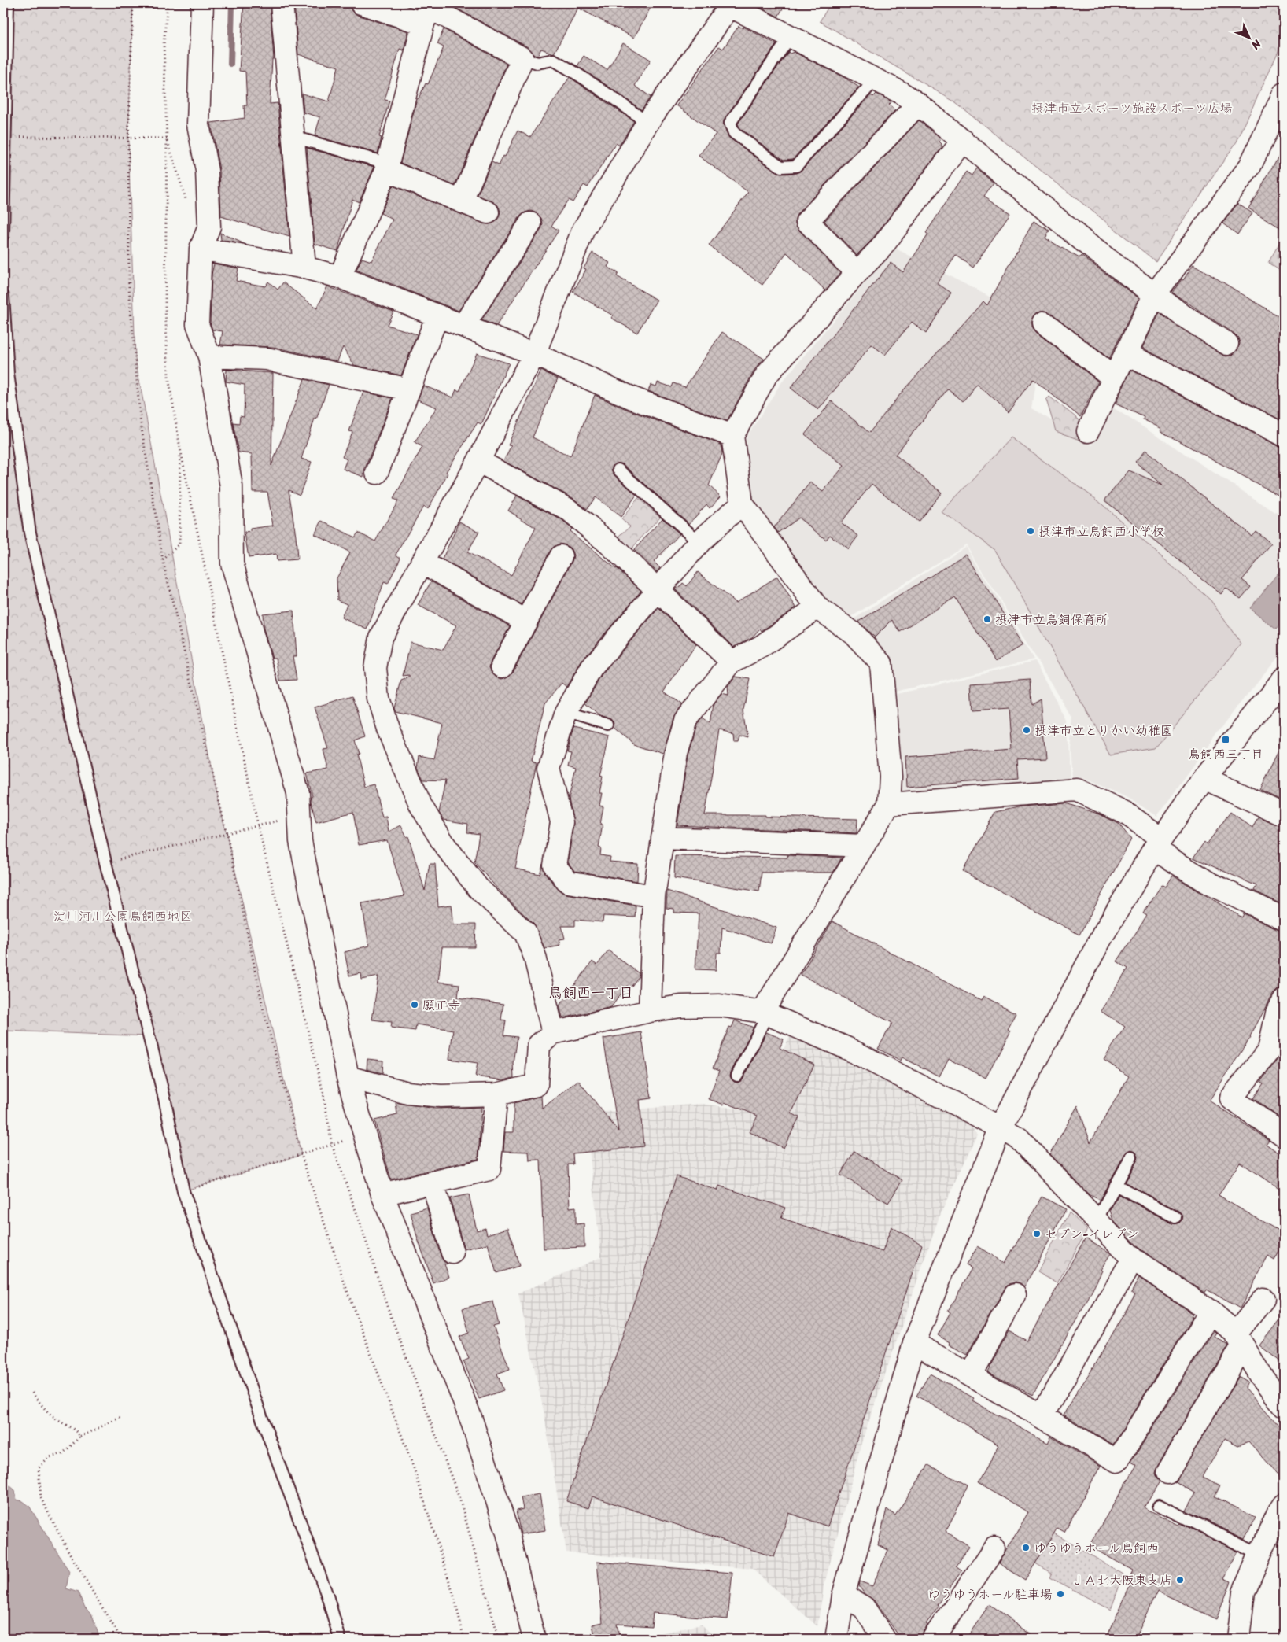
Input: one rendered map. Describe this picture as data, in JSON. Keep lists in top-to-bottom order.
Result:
{
  "districts": ["鳥飼西一丁目"],
  "parks": ["摂津市立スポーツ施設スポーツ広場", "淀川河川公園鳥飼西地区"],
  "places": {
    "other": [
      "摂津市立鳥飼西小学校",
      "摂津市立鳥飼保育所",
      "摂津市立とりかい幼稚園",
      "願正寺",
      "セブン-イレブン",
      "ゆうゆうホール鳥飼西",
      "ＪＡ北大阪東支店",
      "ゆうゆうホール駐車場"
    ],
    "transit": ["鳥飼西三丁目"]
  },
  "north": "bottom right"
}
